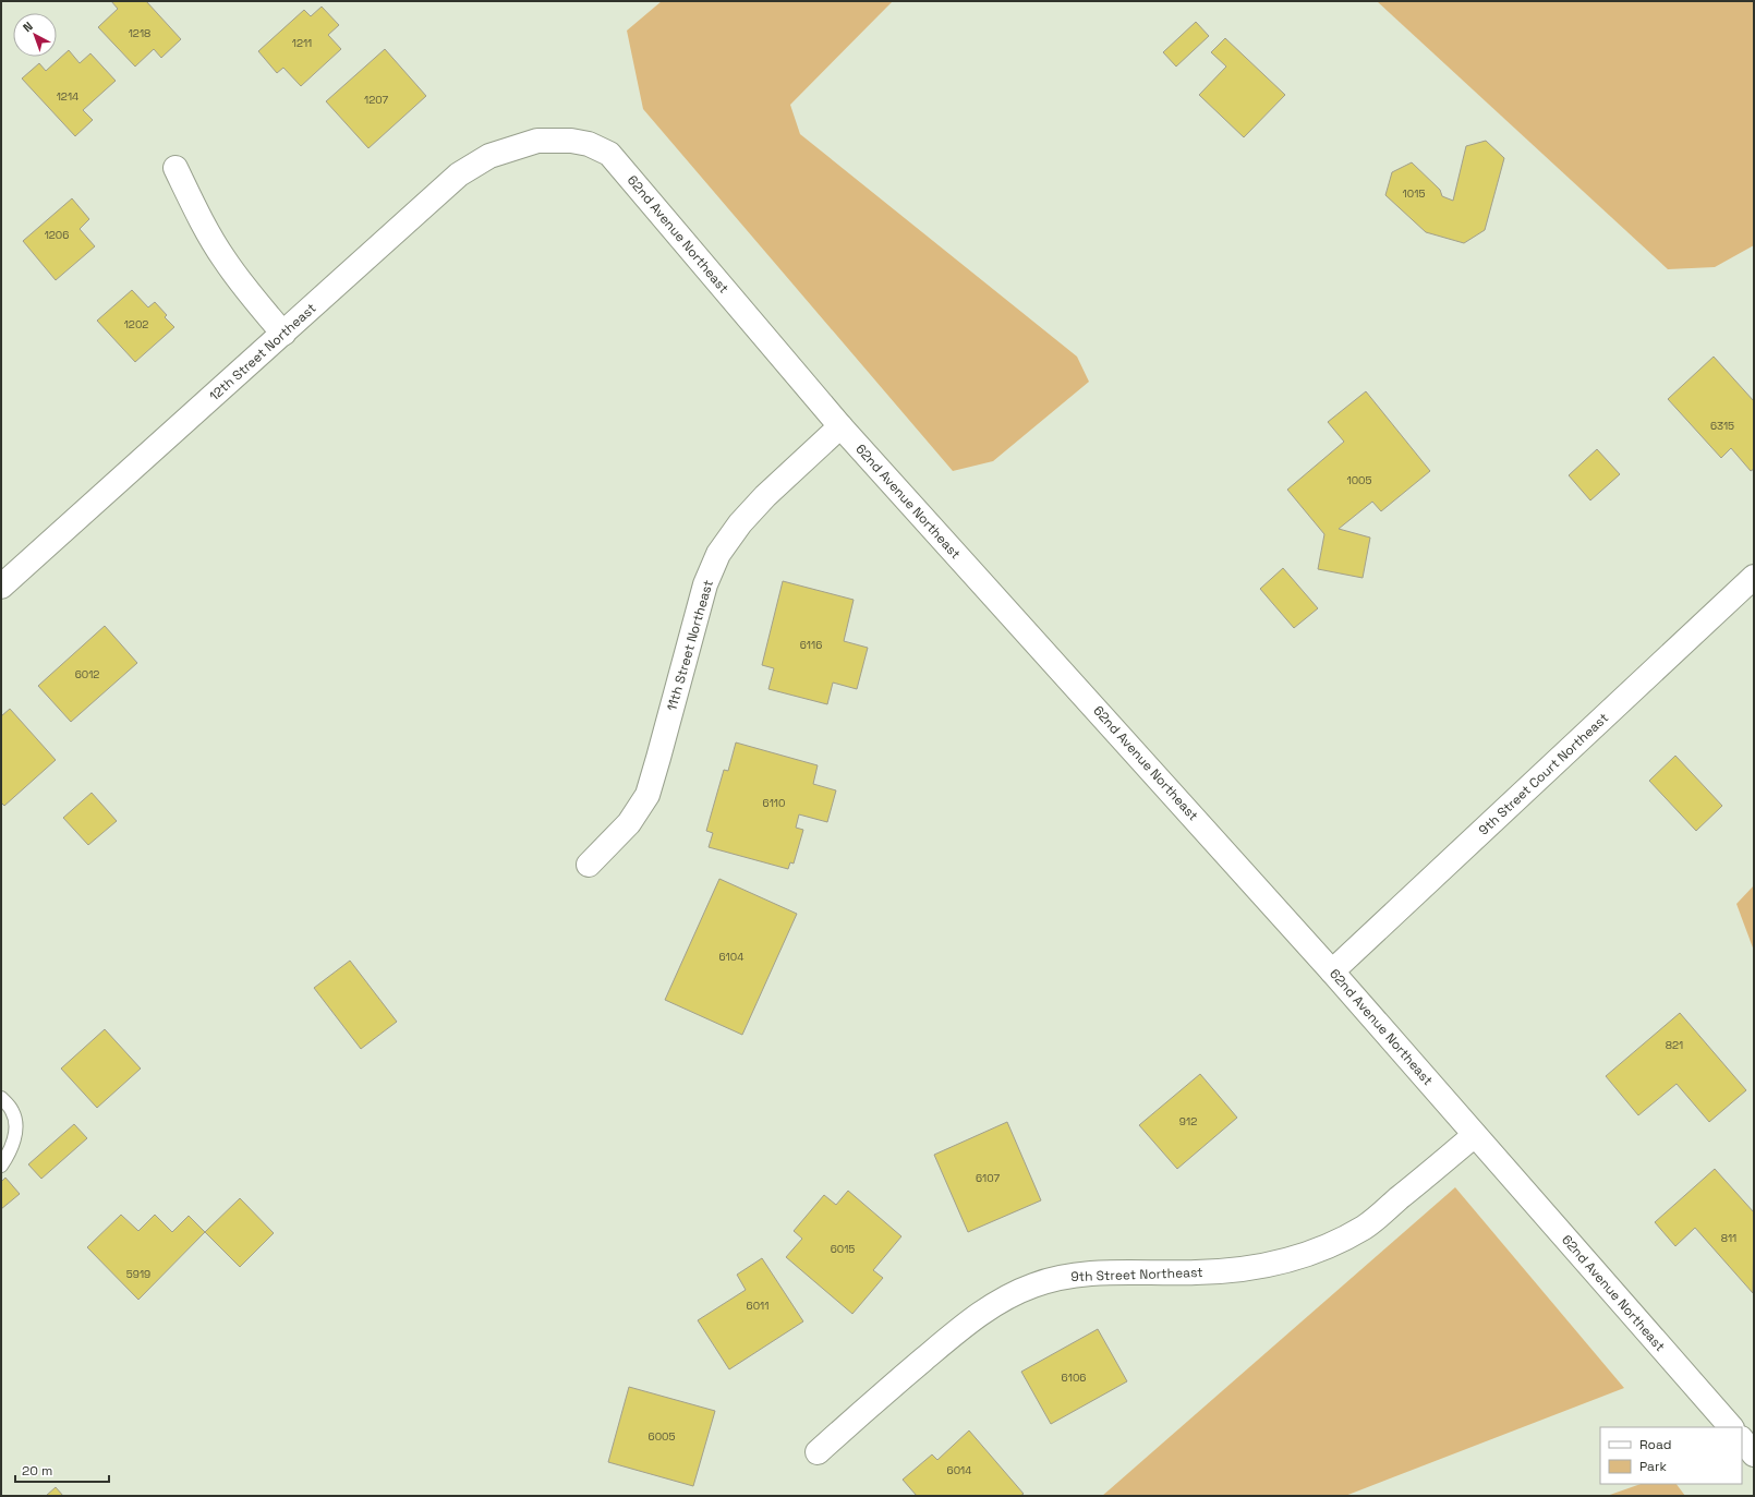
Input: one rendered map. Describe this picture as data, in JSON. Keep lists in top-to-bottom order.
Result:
{
  "streets": {
    "street": [
      "62nd Avenue Northeast",
      "12th Street Northeast",
      "11th Street Northeast",
      "9th Street Court Northeast",
      "9th Street Northeast"
    ]
  },
  "crossings": [
    ["62nd Avenue Northeast", "12th Street Northeast"],
    ["62nd Avenue Northeast", "11th Street Northeast"],
    ["62nd Avenue Northeast", "9th Street Court Northeast"],
    ["62nd Avenue Northeast", "9th Street Northeast"]
  ],
  "house_numbers": [
    "1218",
    "1211",
    "1214",
    "1207",
    "1015",
    "1206",
    "1202",
    "6315",
    "1005",
    "6116",
    "6012",
    "6110",
    "6104",
    "821",
    "912",
    "6107",
    "811",
    "6015",
    "5919",
    "6011",
    "6106",
    "6005",
    "6014"
  ],
  "legend": ["Road", "Park"],
  "scale_bar": "20 m",
  "north": "top left"
}
